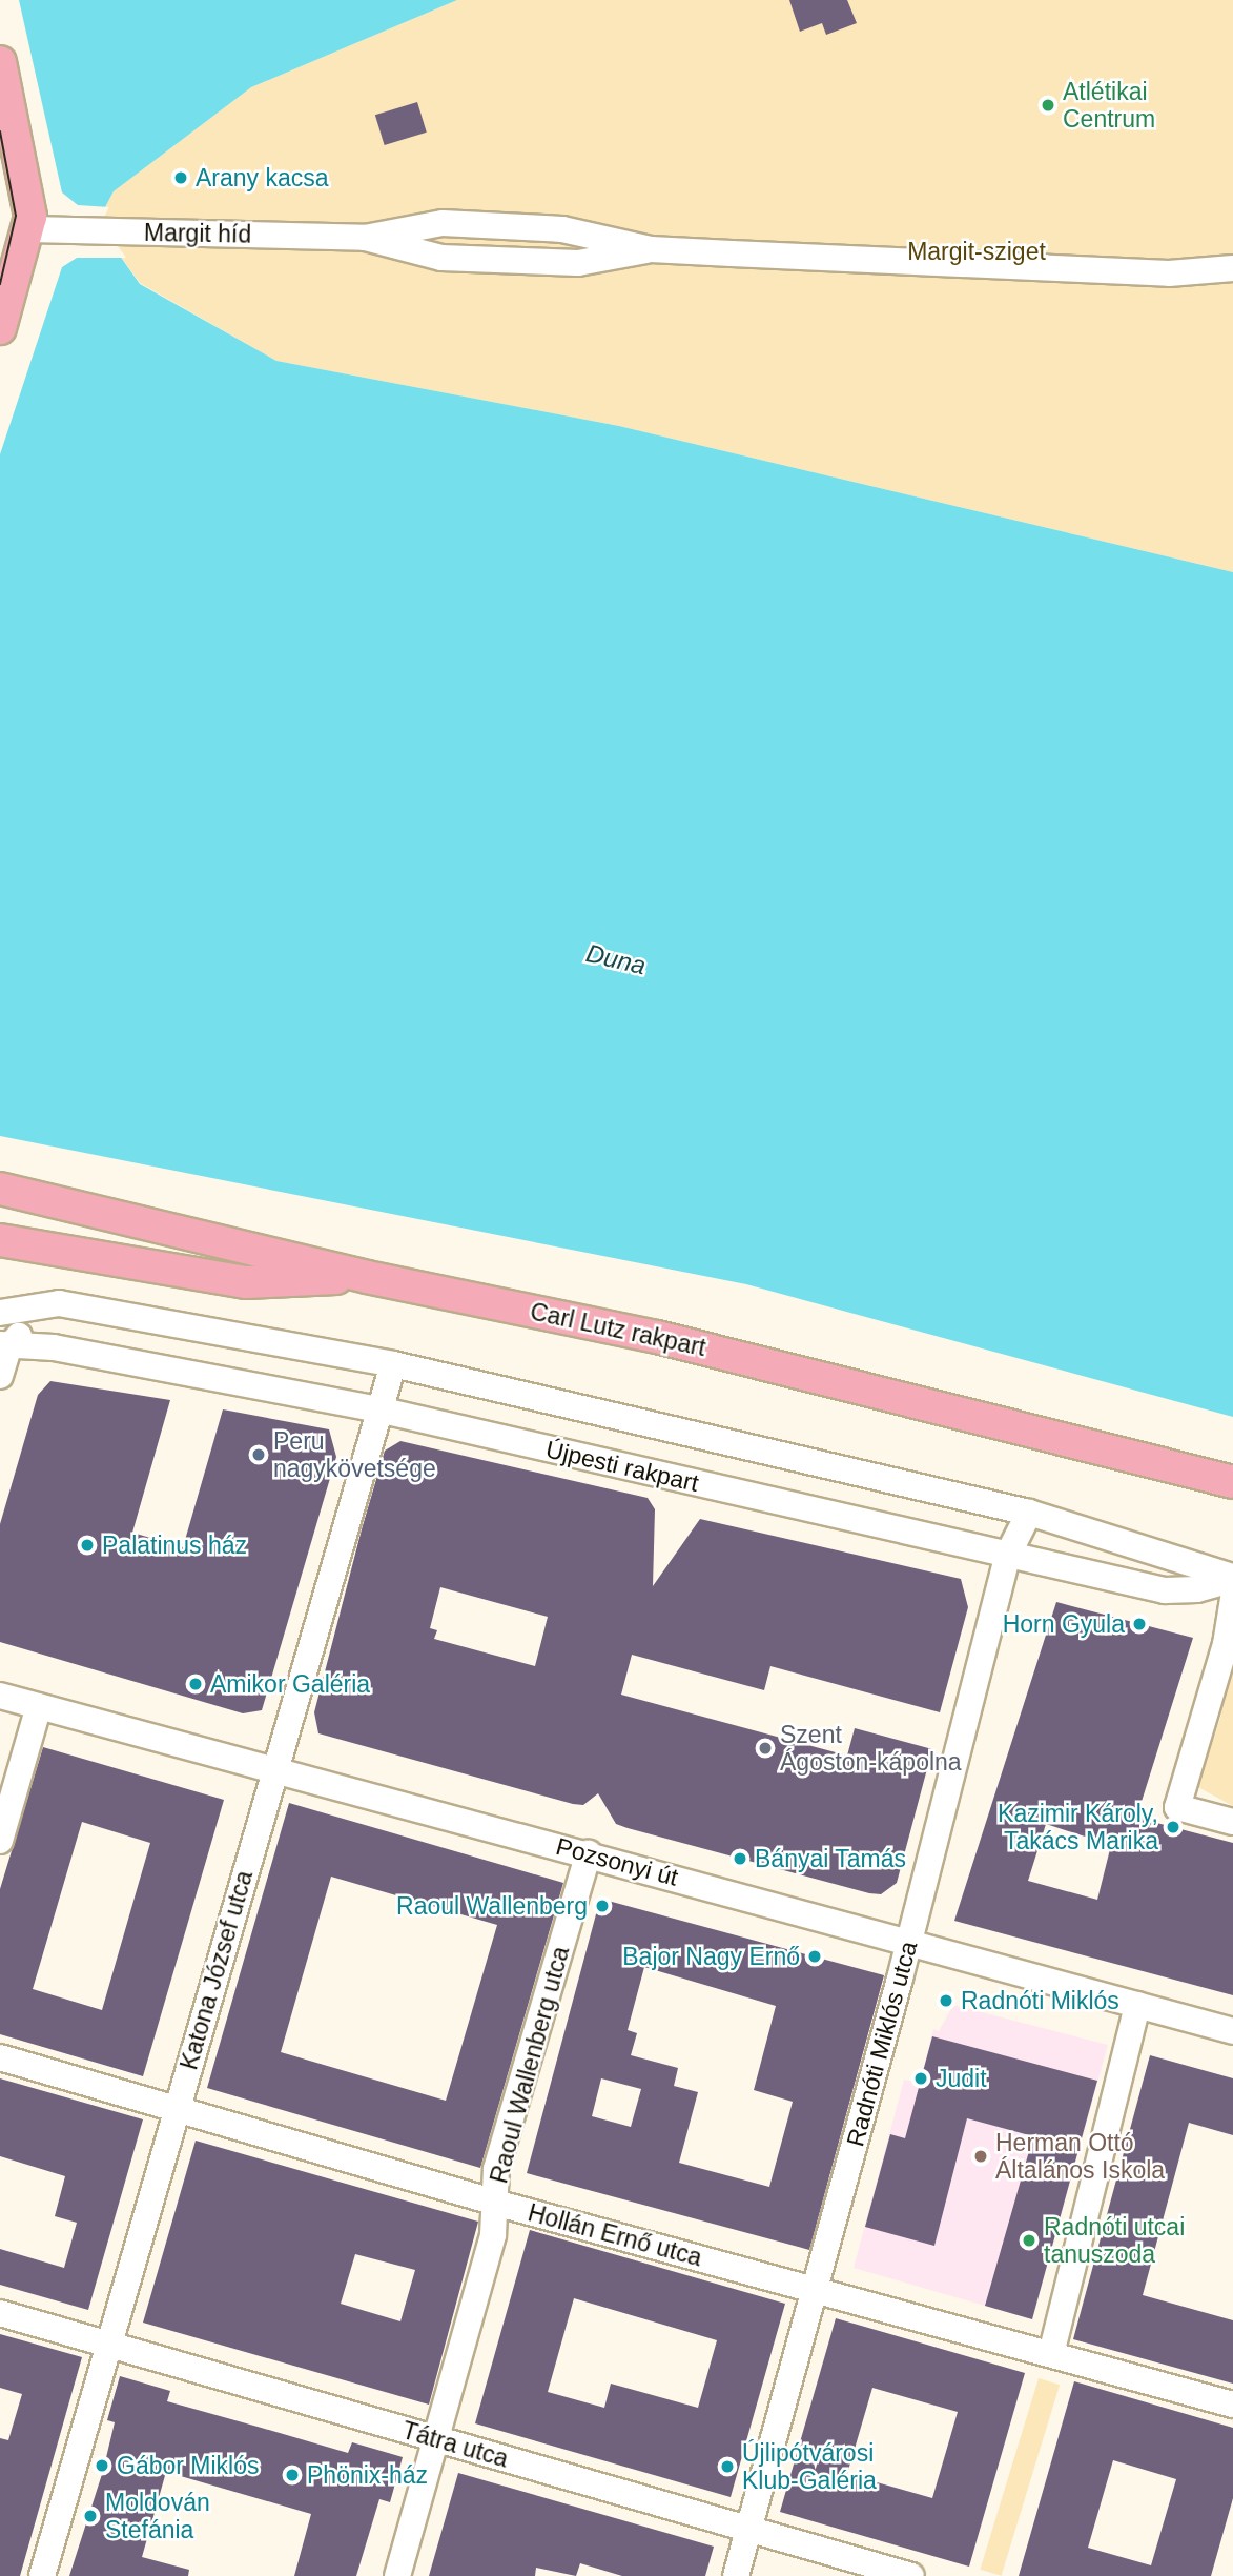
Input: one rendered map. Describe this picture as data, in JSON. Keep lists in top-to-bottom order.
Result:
{
  "streets": {
    "main road": ["Carl Lutz rakpart"],
    "street": [
      "Margit híd",
      "Újpesti rakpart",
      "Pozsonyi út",
      "Katona József utca",
      "Radnóti Miklós utca",
      "Raoul Wallenberg utca",
      "Hollán Ernő utca",
      "Tátra utca"
    ]
  },
  "crossings": [
    ["Újpesti rakpart", "Katona József utca"],
    ["Újpesti rakpart", "Radnóti Miklós utca"],
    ["Pozsonyi út", "Katona József utca"],
    ["Pozsonyi út", "Radnóti Miklós utca"],
    ["Pozsonyi út", "Raoul Wallenberg utca"],
    ["Katona József utca", "Hollán Ernő utca"],
    ["Katona József utca", "Tátra utca"],
    ["Radnóti Miklós utca", "Hollán Ernő utca"],
    ["Radnóti Miklós utca", "Tátra utca"],
    ["Raoul Wallenberg utca", "Hollán Ernő utca"],
    ["Raoul Wallenberg utca", "Tátra utca"]
  ],
  "water": ["Duna"],
  "parks": ["Margit-sziget"],
  "places": [
    "Atlétikai Centrum",
    "Arany kacsa",
    "Peru nagykövetsége",
    "Palatinus ház",
    "Horn Gyula",
    "Amikor Galéria",
    "Szent Ágoston-kápolna",
    "Kazimir Károly, Takács Marika",
    "Bányai Tamás",
    "Raoul Wallenberg",
    "Bajor Nagy Ernő",
    "Radnóti Miklós",
    "Judit",
    "Herman Ottó Általános Iskola",
    "Radnóti utcai tanuszoda",
    "Gábor Miklós",
    "Újlipótvárosi Klub-Galéria",
    "Phönix-ház",
    "Moldován Stefánia"
  ]
}
